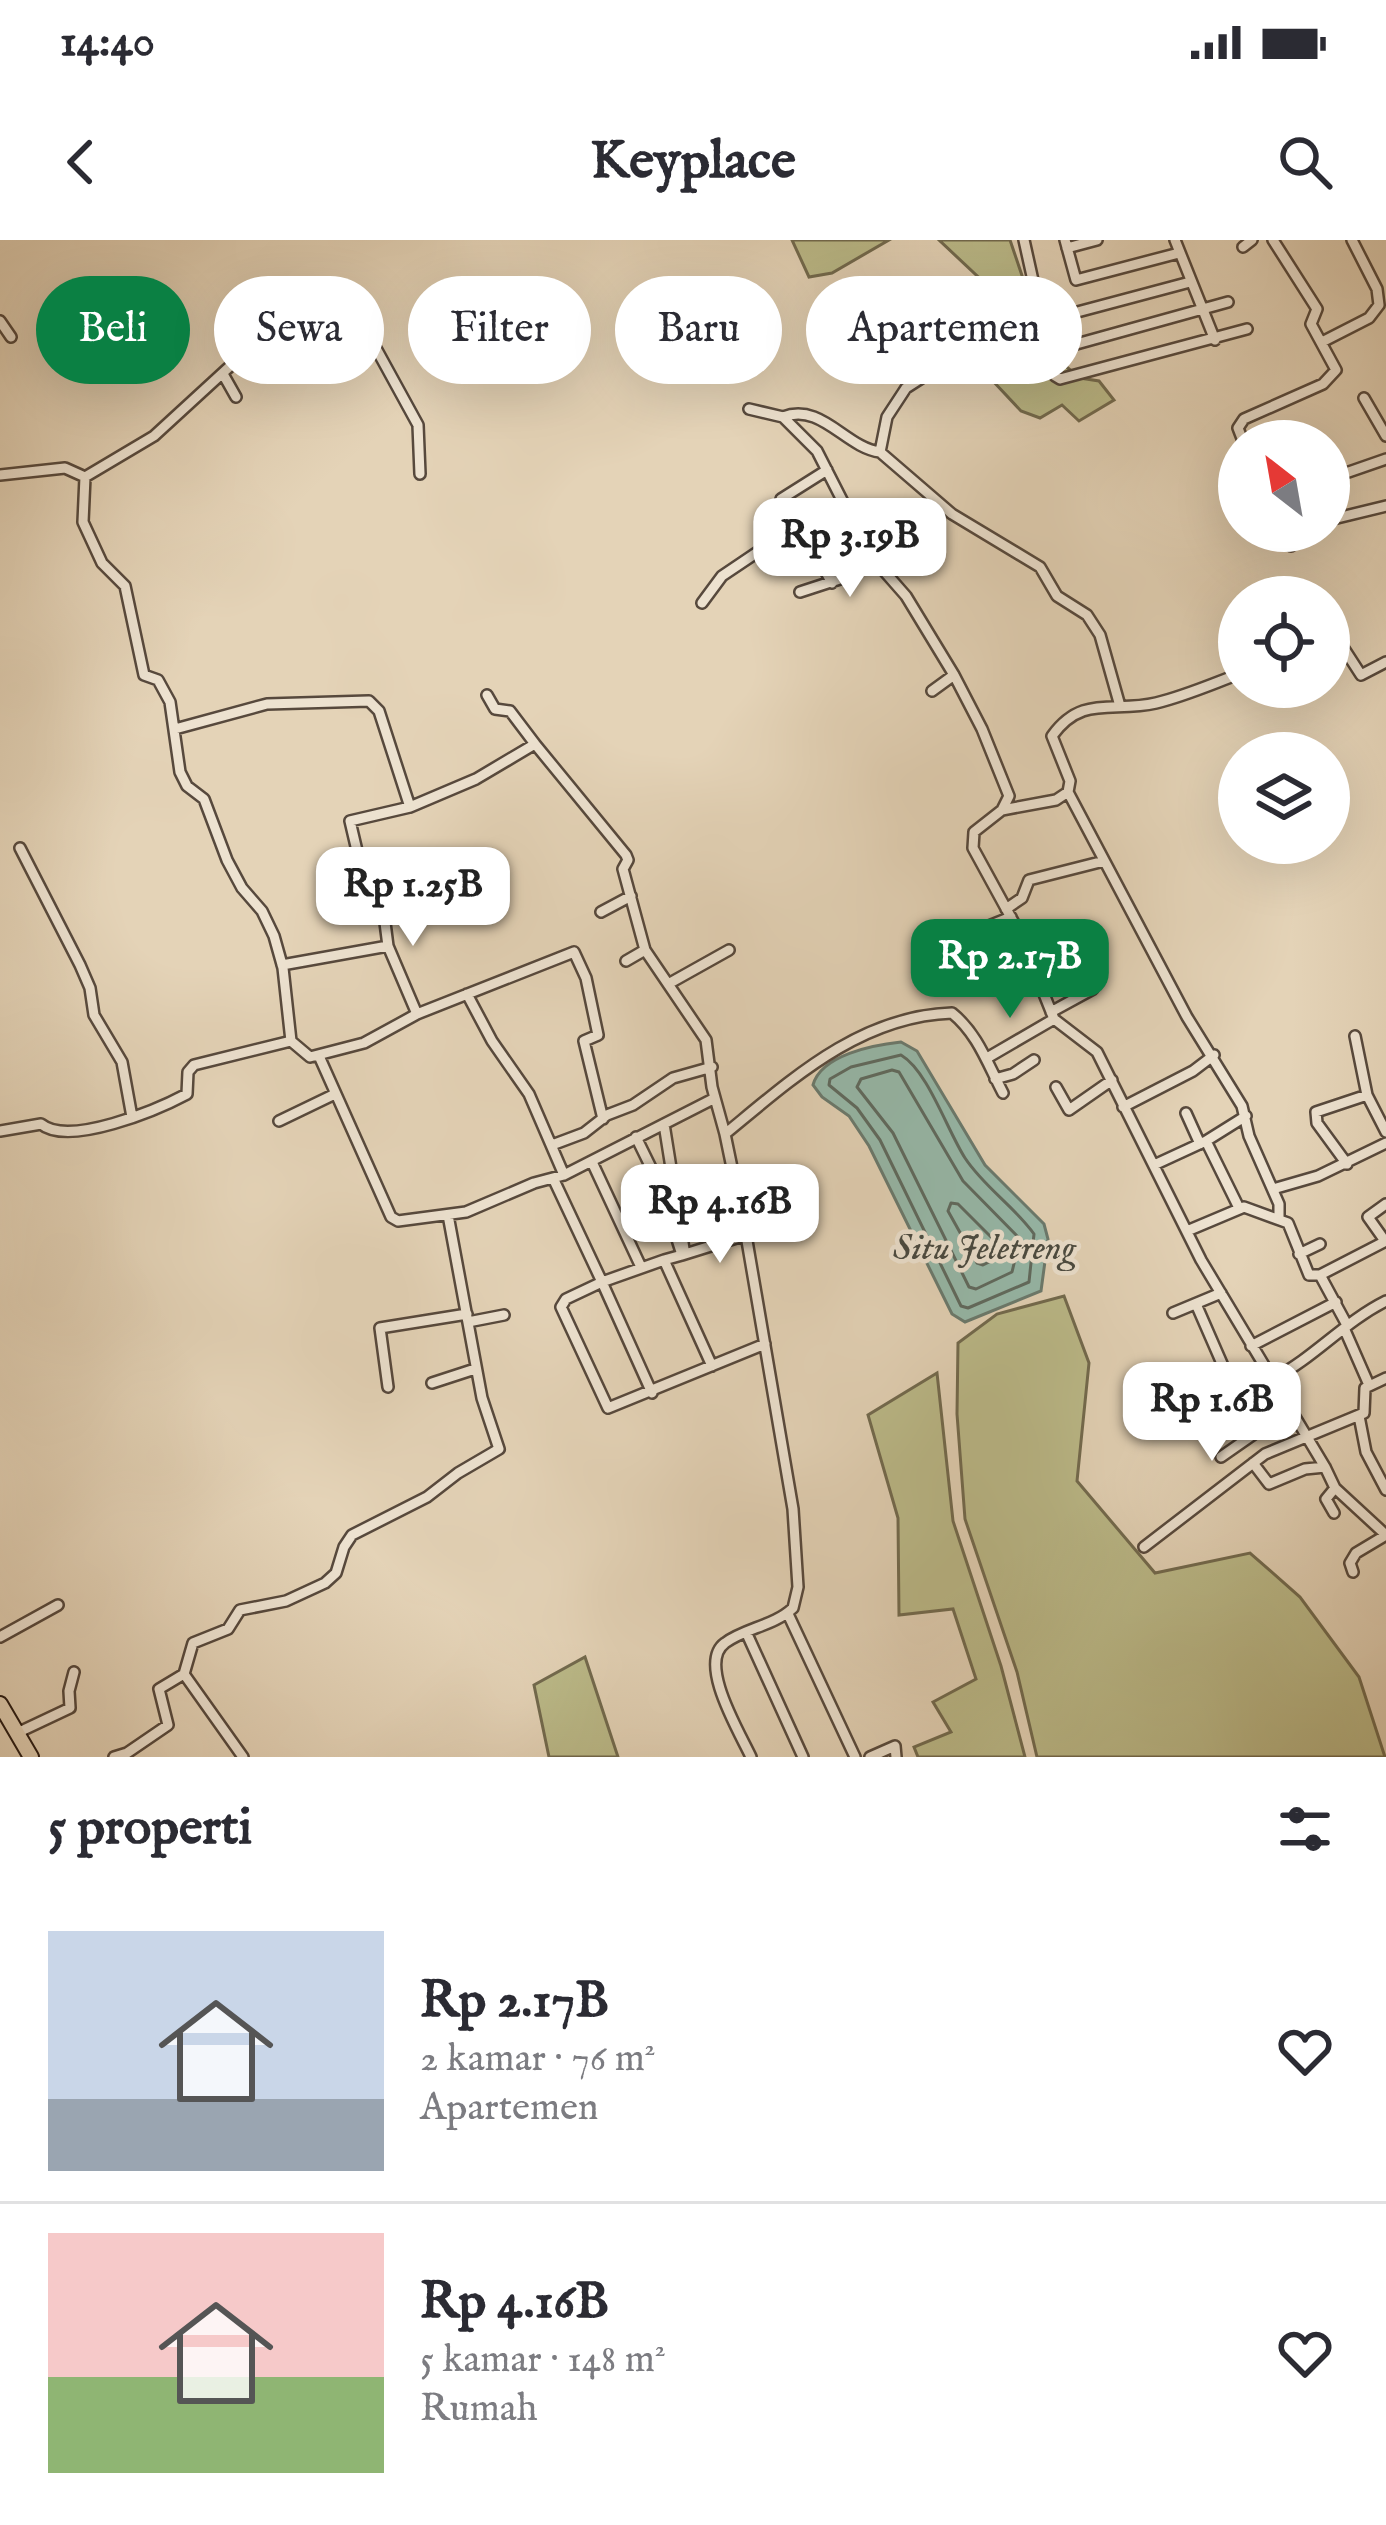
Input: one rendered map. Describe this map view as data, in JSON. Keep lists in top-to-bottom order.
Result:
{
  "water": ["Situ Jeletreng"],
  "north": "top left",
  "page": {
    "status": "14:40",
    "header": "Keyplace",
    "chip": [
      "Beli",
      "Sewa",
      "Filter",
      "Baru",
      "Apartemen"
    ],
    "price": [
      "Rp 3.19B",
      "Rp 1.25B",
      "Rp 2.17B",
      "Rp 4.16B",
      "Rp 1.6B"
    ],
    "heading": "5 properti",
    "list": [
      {
        "name": "Rp 2.17B",
        "note": "2 kamar · 76 m² · Apartemen"
      },
      {
        "name": "Rp 4.16B",
        "note": "5 kamar · 148 m² · Rumah"
      }
    ]
  }
}
